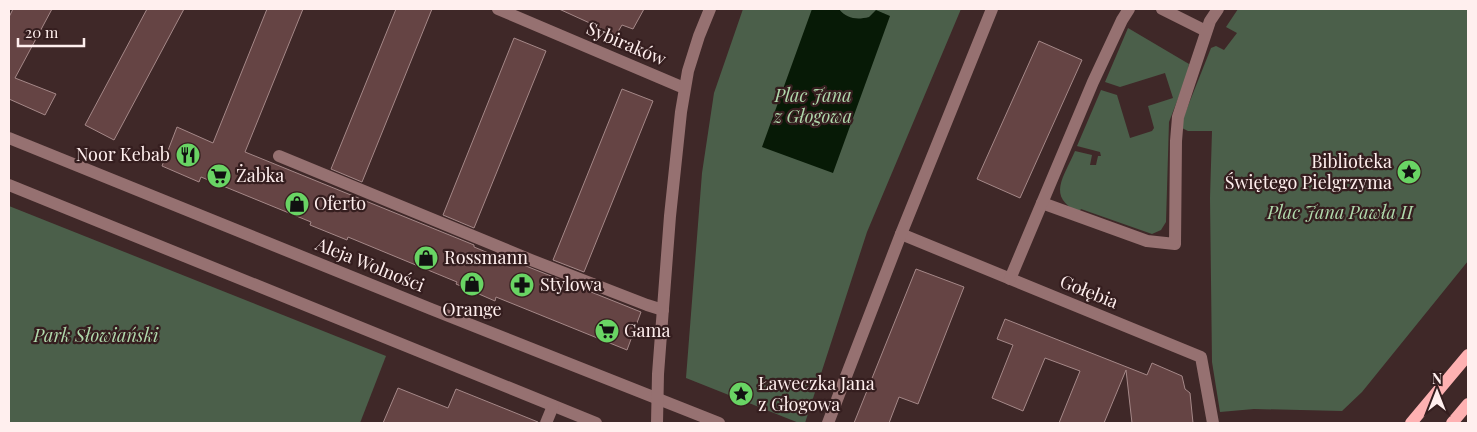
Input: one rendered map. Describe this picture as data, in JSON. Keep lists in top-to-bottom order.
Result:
{
  "streets": {
    "street": ["Sybiraków", "Aleja Wolności", "Gołębia"]
  },
  "parks": ["Plac Jana z Głogowa", "Plac Jana Pawła II", "Park Słowiański"],
  "places": {
    "restaurant": ["Noor Kebab"],
    "place": ["Biblioteka Świętego Pielgrzyma", "Ławeczka Jana z Głogowa"],
    "supermarket": ["Żabka", "Gama"],
    "shop": ["Oferto", "Rossmann", "Orange"],
    "pharmacy": ["Stylowa"]
  },
  "scale_bar": "20 m",
  "north": "top"
}
